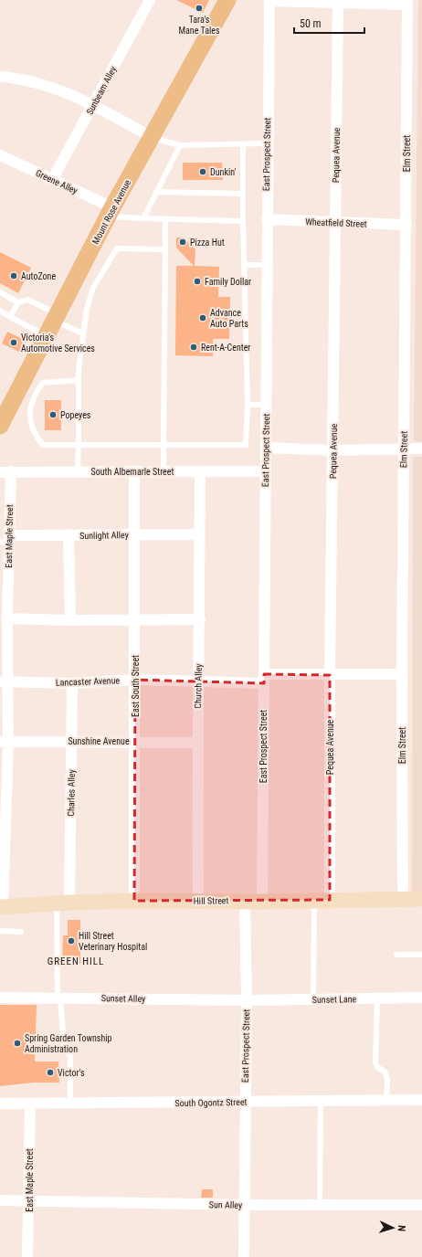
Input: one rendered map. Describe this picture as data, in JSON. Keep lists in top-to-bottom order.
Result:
{
  "streets": {
    "main road": ["Mount Rose Avenue", "Hill Street"],
    "street": [
      "Sunbeam Alley",
      "Elm Street",
      "East Prospect Street",
      "Pequea Avenue",
      "Greene Alley",
      "Wheatfield Street",
      "South Albemarle Street",
      "Sunlight Alley",
      "East Maple Street",
      "Lancaster Avenue",
      "East South Street",
      "Church Alley",
      "Sunshine Avenue",
      "Charles Alley",
      "Sunset Alley",
      "Sunset Lane",
      "South Ogontz Street",
      "Sun Alley"
    ]
  },
  "crossings": [
    ["Sunbeam Alley", "Greene Alley"],
    ["Elm Street", "Wheatfield Street"],
    ["Elm Street", "Lancaster Avenue"],
    ["Elm Street", "Hill Street"],
    ["East Prospect Street", "Wheatfield Street"],
    ["East Prospect Street", "South Albemarle Street"],
    ["East Prospect Street", "Lancaster Avenue"],
    ["East Prospect Street", "Hill Street"],
    ["East Prospect Street", "Sunset Alley"],
    ["East Prospect Street", "Sunset Lane"],
    ["East Prospect Street", "South Ogontz Street"],
    ["East Prospect Street", "Sun Alley"],
    ["Pequea Avenue", "Wheatfield Street"],
    ["Pequea Avenue", "Lancaster Avenue"],
    ["Pequea Avenue", "Hill Street"],
    ["Greene Alley", "Mount Rose Avenue"],
    ["South Albemarle Street", "East Maple Street"],
    ["South Albemarle Street", "East South Street"],
    ["South Albemarle Street", "Church Alley"],
    ["Sunlight Alley", "East Maple Street"],
    ["Sunlight Alley", "East South Street"],
    ["Sunlight Alley", "Church Alley"],
    ["East Maple Street", "Lancaster Avenue"],
    ["East Maple Street", "Sunshine Avenue"],
    ["East Maple Street", "Hill Street"],
    ["East Maple Street", "South Ogontz Street"],
    ["East Maple Street", "Sun Alley"],
    ["Lancaster Avenue", "East South Street"],
    ["Lancaster Avenue", "Church Alley"],
    ["Lancaster Avenue", "Charles Alley"],
    ["East South Street", "Sunshine Avenue"],
    ["East South Street", "Hill Street"],
    ["Church Alley", "Sunshine Avenue"],
    ["Church Alley", "Hill Street"],
    ["Sunshine Avenue", "Charles Alley"],
    ["Charles Alley", "Hill Street"],
    ["Sunset Alley", "Sunset Lane"]
  ],
  "districts": ["GREEN HILL"],
  "places": [
    "Tara's Mane Tales",
    "Dunkin'",
    "Pizza Hut",
    "AutoZone",
    "Family Dollar",
    "Advance Auto Parts",
    "Victoria's Automotive Services",
    "Rent-A-Center",
    "Popeyes",
    "Hill Street Veterinary Hospital",
    "Spring Garden Township Administration",
    "Victor's"
  ],
  "scale_bar": "50 m",
  "north": "right"
}
